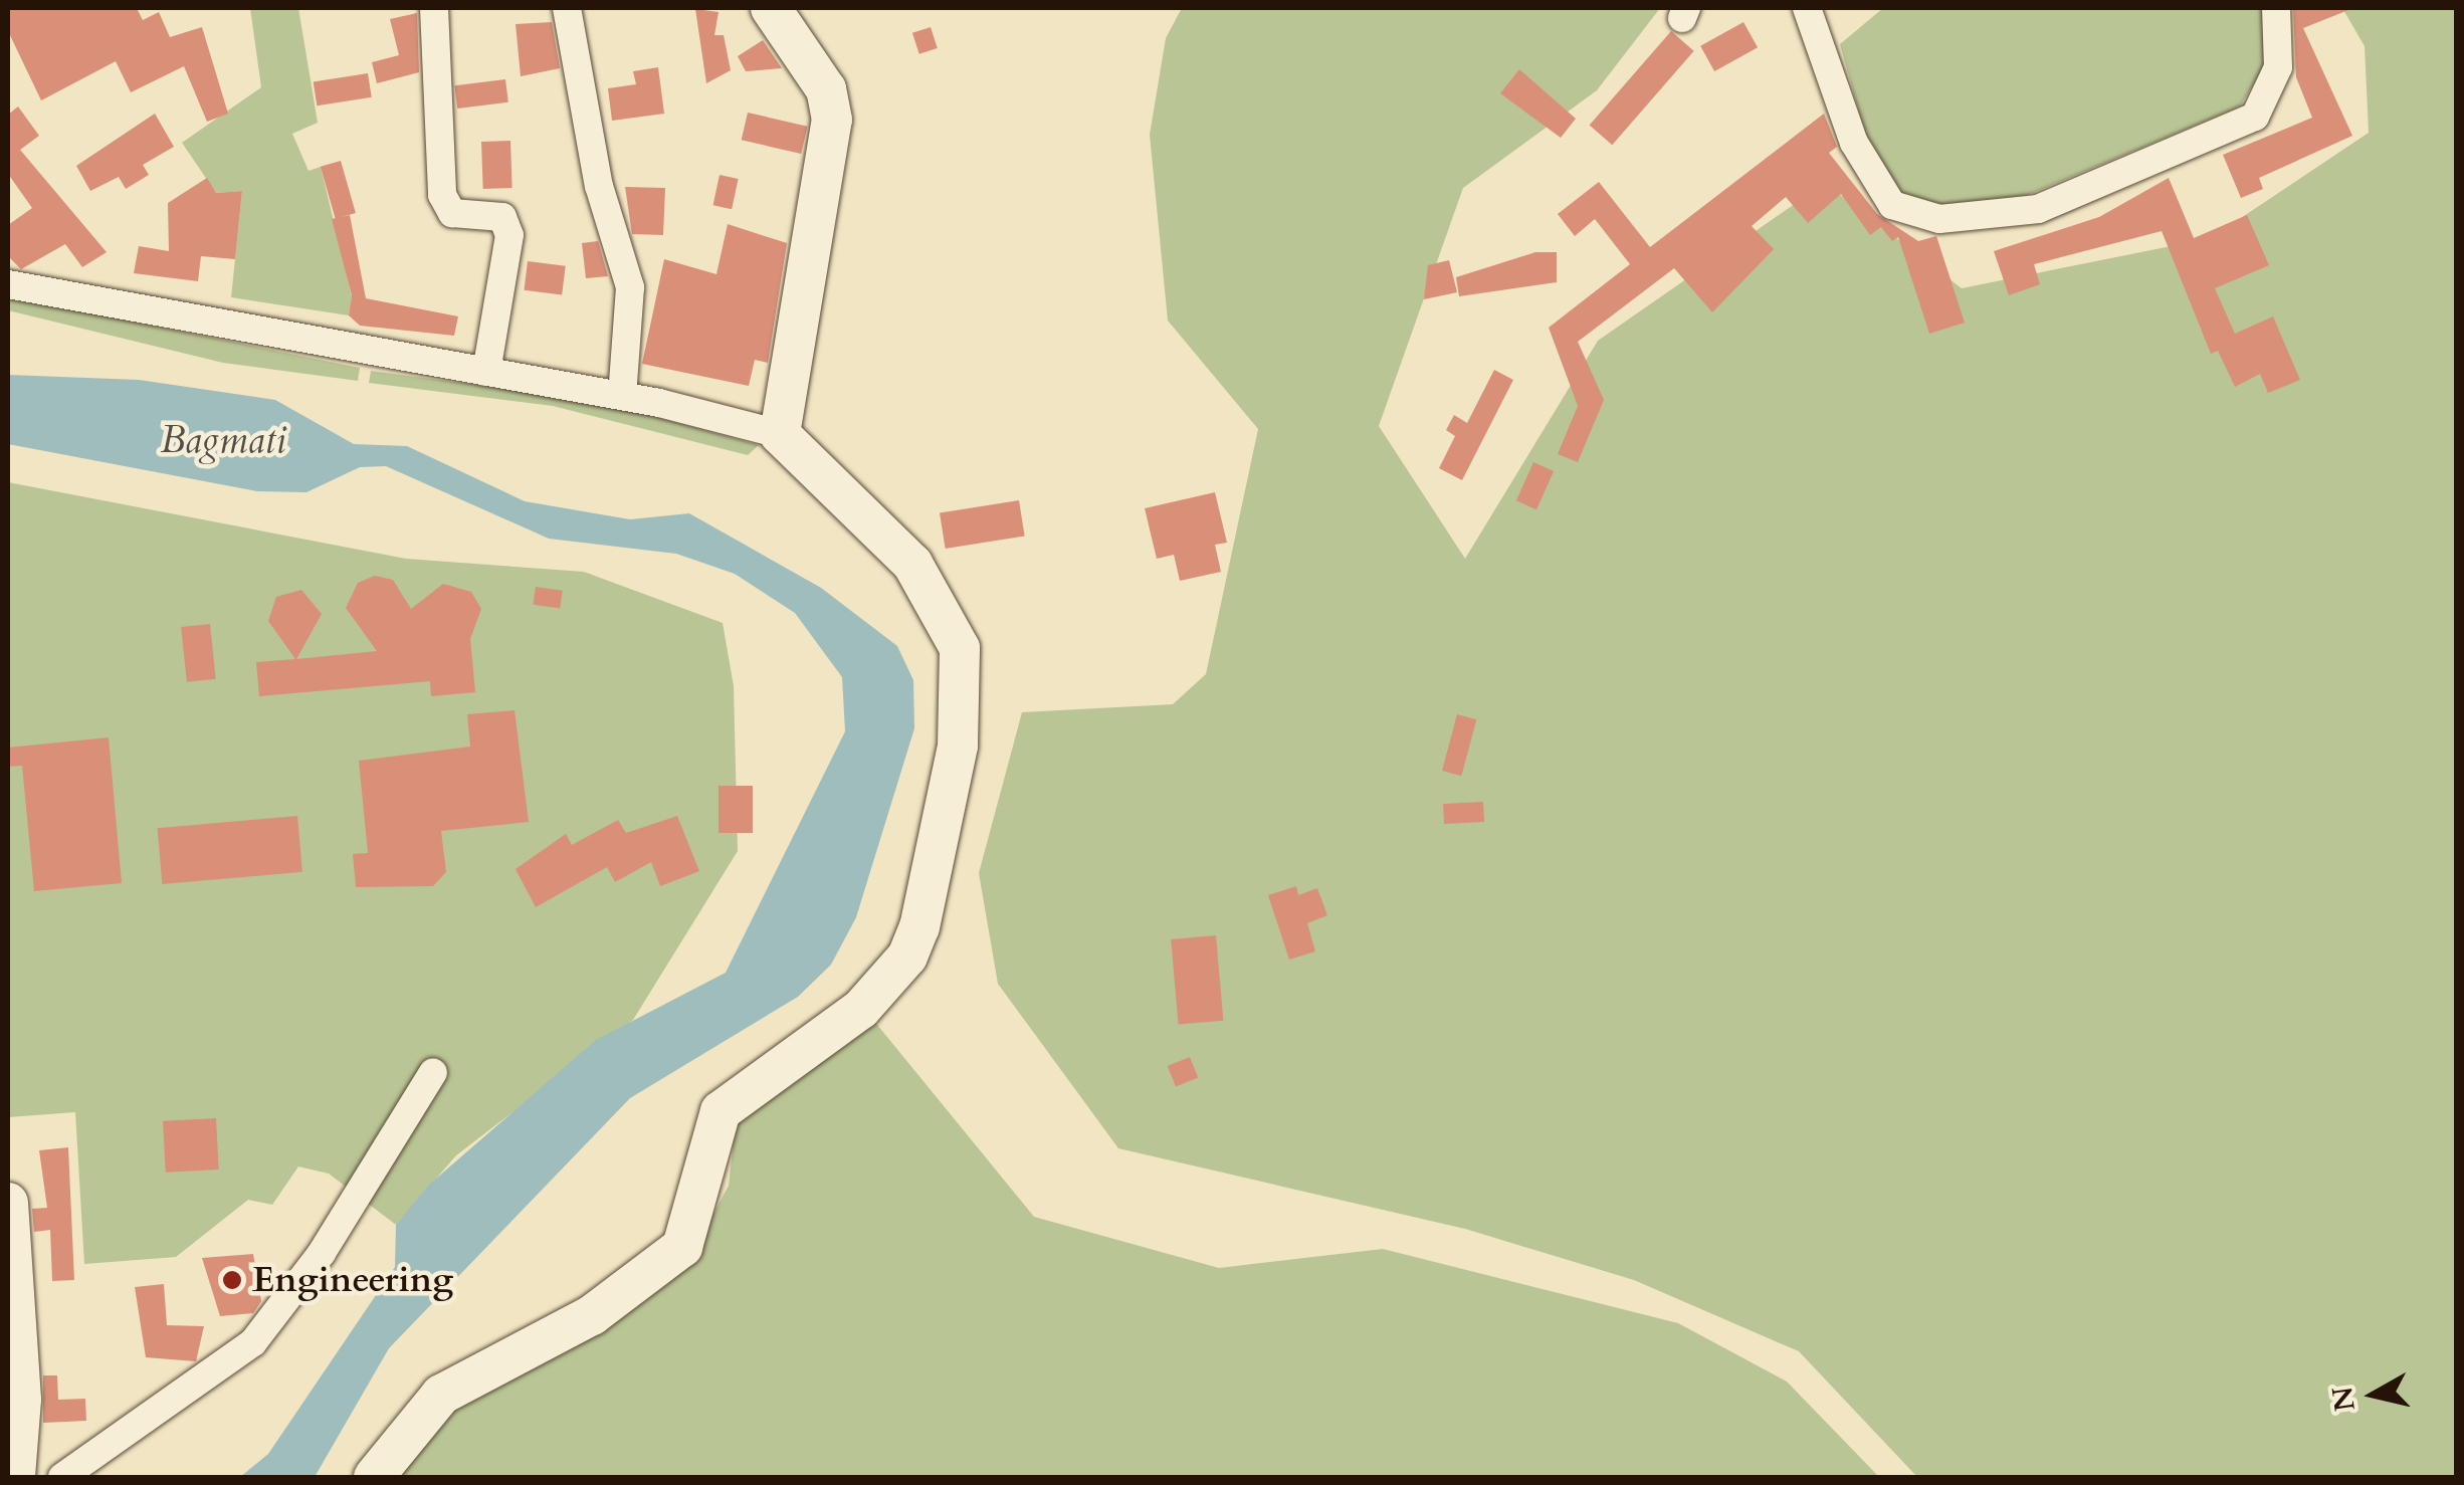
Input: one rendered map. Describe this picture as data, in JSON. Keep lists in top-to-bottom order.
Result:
{
  "water": ["Bagmati"],
  "places": ["Engineering"],
  "north": "left"
}
